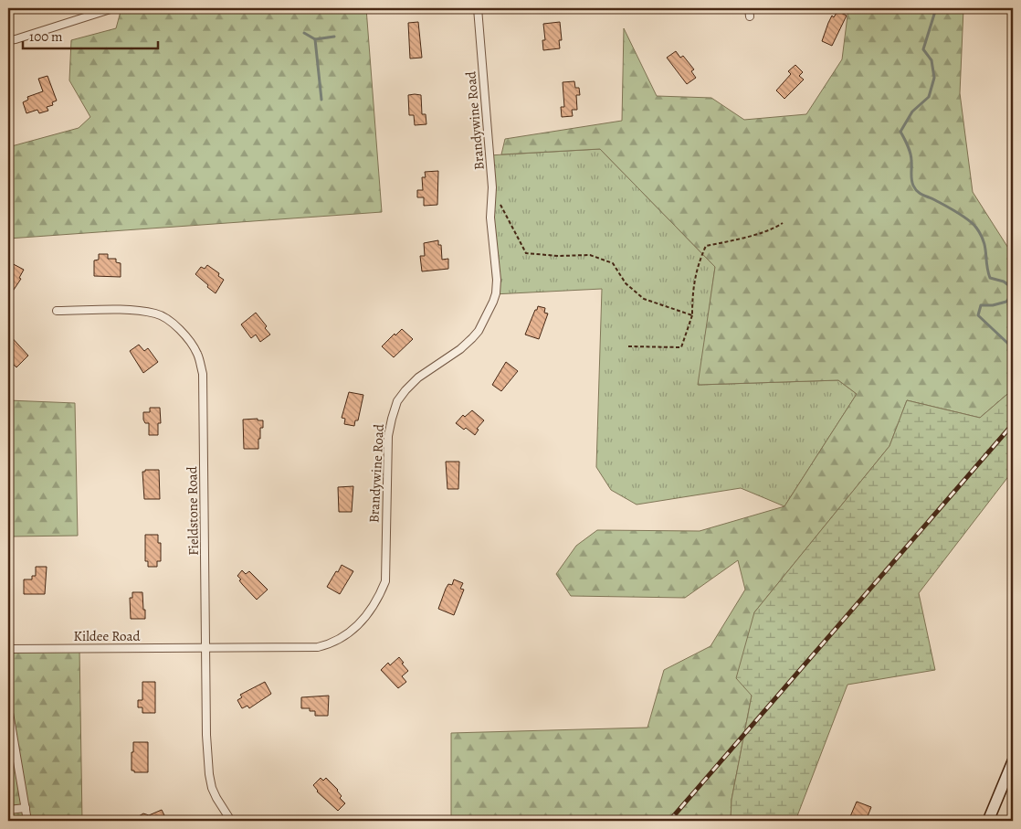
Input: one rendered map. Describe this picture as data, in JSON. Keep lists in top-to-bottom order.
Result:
{
  "streets": {
    "street": ["Brandywine Road", "Fieldstone Road", "Kildee Road"]
  },
  "crossings": [
    ["Brandywine Road", "Fieldstone Road"],
    ["Brandywine Road", "Kildee Road"],
    ["Fieldstone Road", "Kildee Road"]
  ],
  "scale_bar": "100 m"
}
